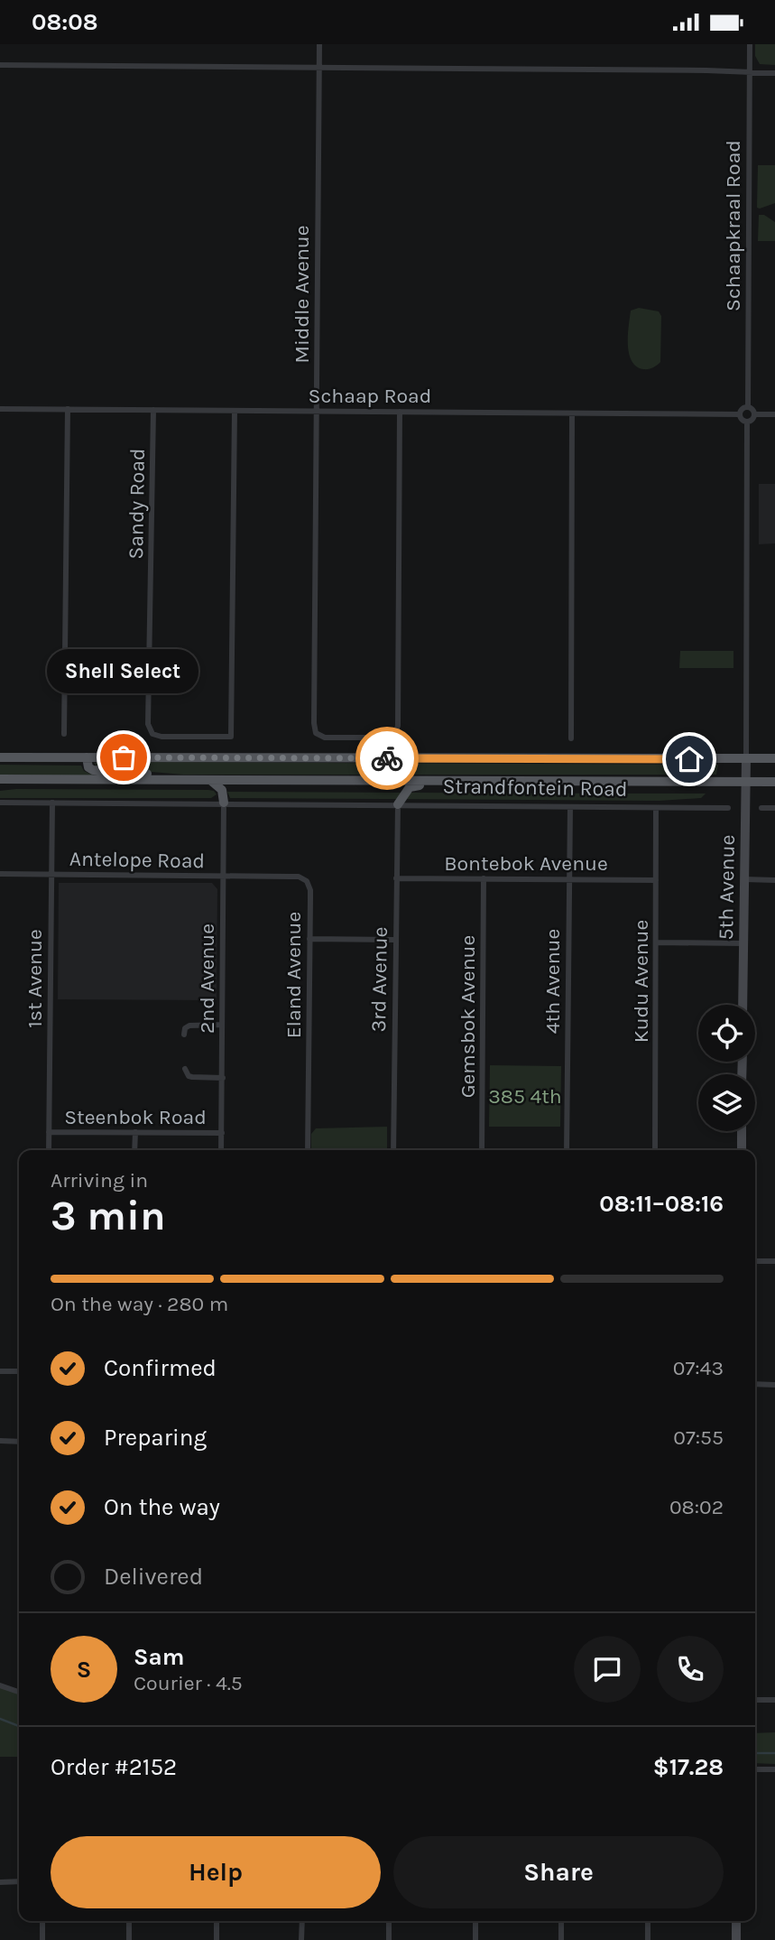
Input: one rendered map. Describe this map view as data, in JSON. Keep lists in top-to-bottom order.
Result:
{
  "streets": {
    "main road": ["Strandfontein Road", "5th Avenue"],
    "street": [
      "Schaapkraal Road",
      "Middle Avenue",
      "Schaap Road",
      "Sandy Road",
      "Antelope Road",
      "Bontebok Avenue",
      "Eland Avenue",
      "1st Avenue",
      "2nd Avenue",
      "3rd Avenue",
      "4th Avenue",
      "Kudu Avenue",
      "Gemsbok Avenue",
      "Steenbok Road"
    ]
  },
  "crossings": [
    ["Schaapkraal Road", "Schaap Road"],
    ["Middle Avenue", "Schaap Road"],
    ["Schaap Road", "Sandy Road"],
    ["Strandfontein Road", "5th Avenue"],
    ["Strandfontein Road", "1st Avenue"],
    ["Strandfontein Road", "2nd Avenue"],
    ["Strandfontein Road", "3rd Avenue"],
    ["Strandfontein Road", "4th Avenue"],
    ["Strandfontein Road", "Kudu Avenue"],
    ["Antelope Road", "Eland Avenue"],
    ["Antelope Road", "1st Avenue"],
    ["Antelope Road", "2nd Avenue"],
    ["Bontebok Avenue", "3rd Avenue"],
    ["Bontebok Avenue", "4th Avenue"],
    ["Bontebok Avenue", "Kudu Avenue"],
    ["Bontebok Avenue", "Gemsbok Avenue"],
    ["Eland Avenue", "2nd Avenue"],
    ["1st Avenue", "Steenbok Road"],
    ["2nd Avenue", "Steenbok Road"]
  ],
  "parks": ["385 4th"],
  "places": ["Shell Select"],
  "page": {
    "status": "08:08",
    "bubble": "Shell Select",
    "heading": ["3 min", "Arriving in", "08:11–08:16"],
    "panel": [
      "Sam",
      "Courier · 4.5",
      "Order #2152",
      "$17.28"
    ],
    "bar": "On the way · 280 m",
    "list": [
      ["Confirmed", "07:43"],
      ["Preparing", "07:55"],
      ["On the way", "08:02"],
      "Delivered"
    ],
    "round": "S",
    "buttons": ["Help", "Share"]
  }
}
